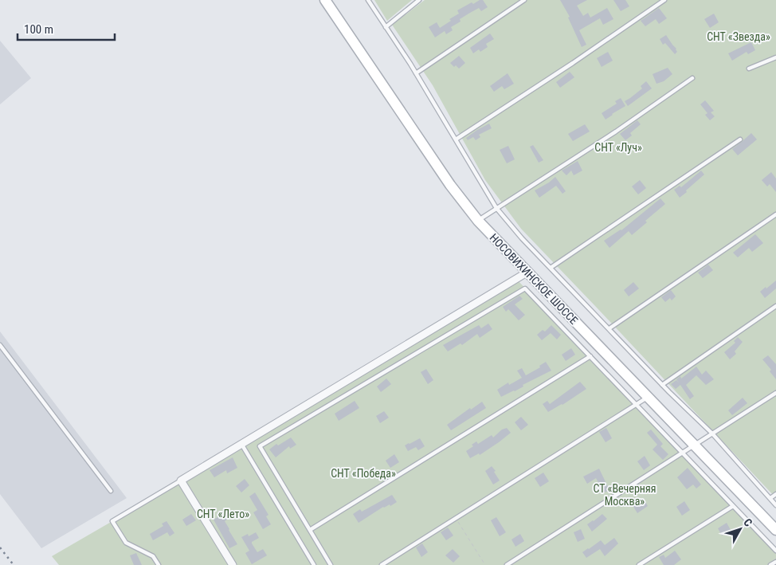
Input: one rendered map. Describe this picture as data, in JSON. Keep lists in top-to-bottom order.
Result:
{
  "streets": {
    "main road": ["НОСОВИХИНСКОЕ ШОССЕ"]
  },
  "parks": [
    "СНТ «Звезда»",
    "СНТ «Луч»",
    "СНТ «Победа»",
    "СТ «Вечерняя Москва»",
    "СНТ «Лето»"
  ],
  "scale_bar": "100 m",
  "north": "top right"
}
